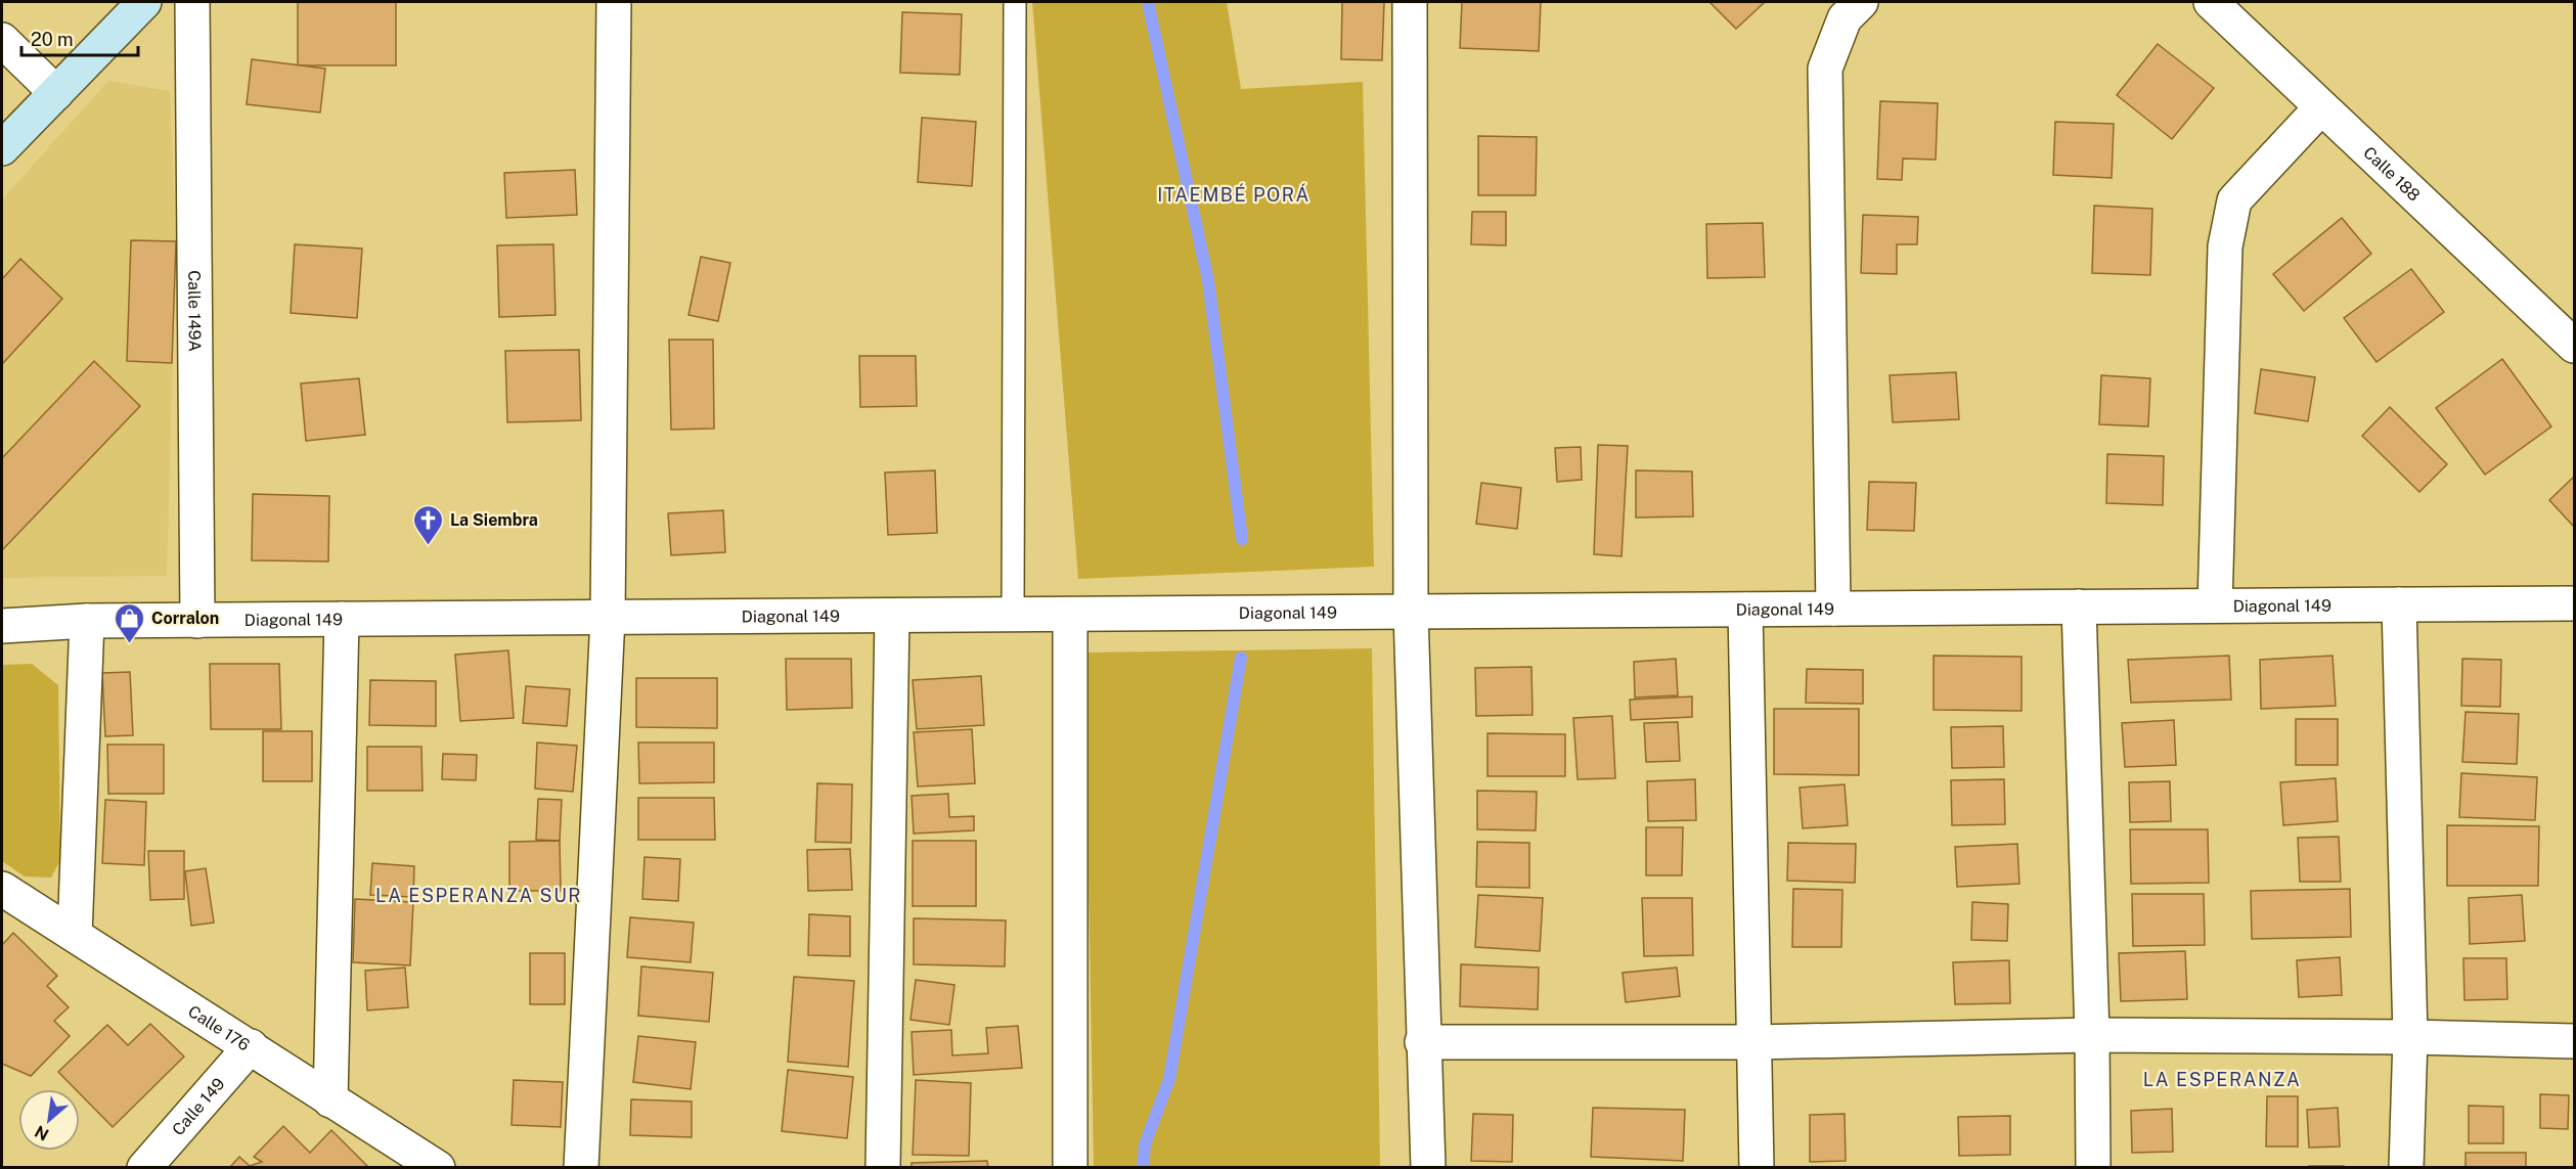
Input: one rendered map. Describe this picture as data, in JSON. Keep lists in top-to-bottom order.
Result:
{
  "streets": {
    "street": [
      "Calle 188",
      "Calle 149A",
      "Diagonal 149",
      "Calle 176",
      "Calle 149"
    ]
  },
  "crossings": [
    ["Calle 149A", "Diagonal 149"],
    ["Calle 176", "Calle 149"]
  ],
  "districts": ["ITAEMBÉ PORÁ", "LA ESPERANZA SUR", "LA ESPERANZA"],
  "places": {
    "church": ["La Siembra"],
    "shop": ["Corralon"]
  },
  "scale_bar": "20 m",
  "north": "bottom left"
}
